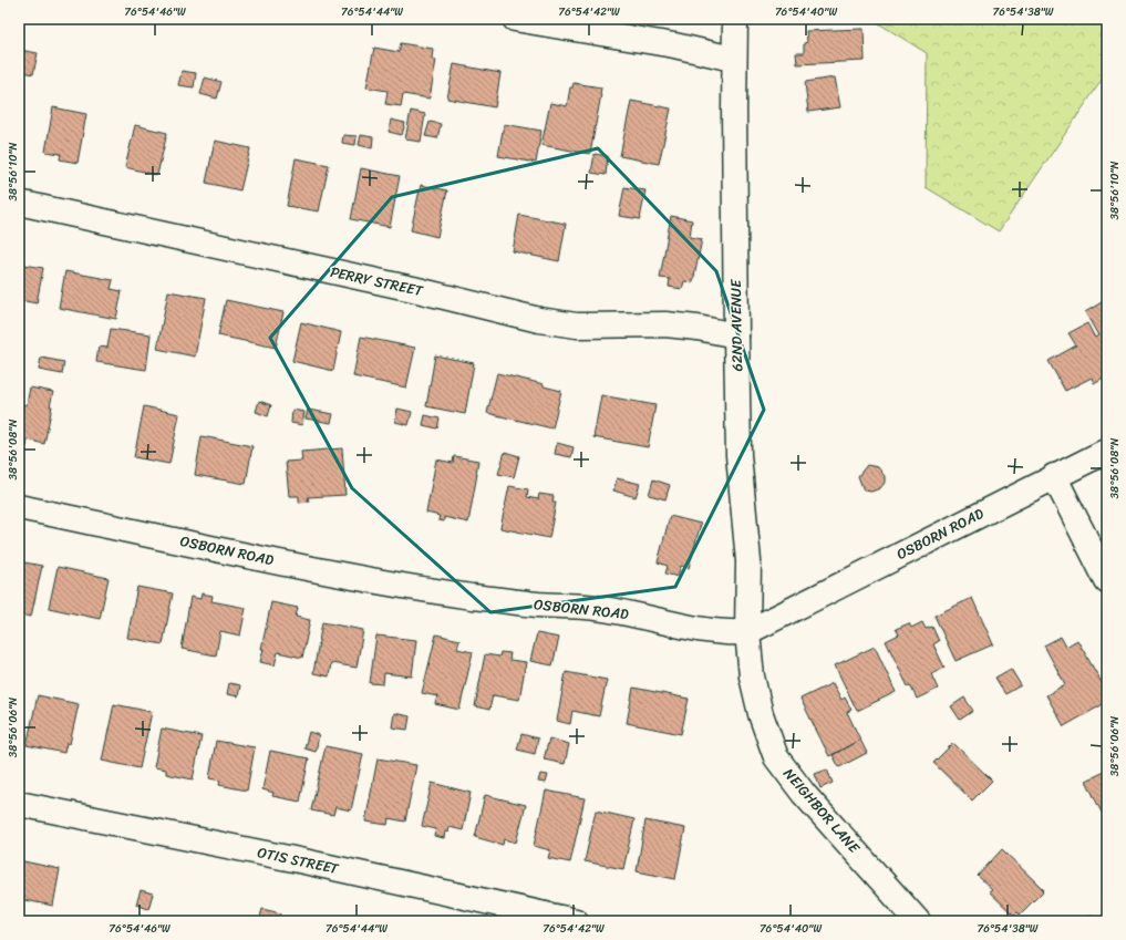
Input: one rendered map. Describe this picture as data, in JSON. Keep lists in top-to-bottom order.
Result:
{
  "streets": {
    "street": [
      "PERRY STREET",
      "62ND AVENUE",
      "OSBORN ROAD",
      "NEIGHBOR LANE",
      "OTIS STREET"
    ]
  },
  "crossings": [
    ["PERRY STREET", "62ND AVENUE"],
    ["62ND AVENUE", "OSBORN ROAD"],
    ["62ND AVENUE", "NEIGHBOR LANE"],
    ["OSBORN ROAD", "NEIGHBOR LANE"]
  ],
  "coordinates": [
    "76°54'46\"W",
    "76°54'44\"W",
    "76°54'42\"W",
    "76°54'40\"W",
    "76°54'38\"W",
    "38°56'10\"N",
    "38°56'08\"N",
    "38°56'06\"N"
  ]
}
